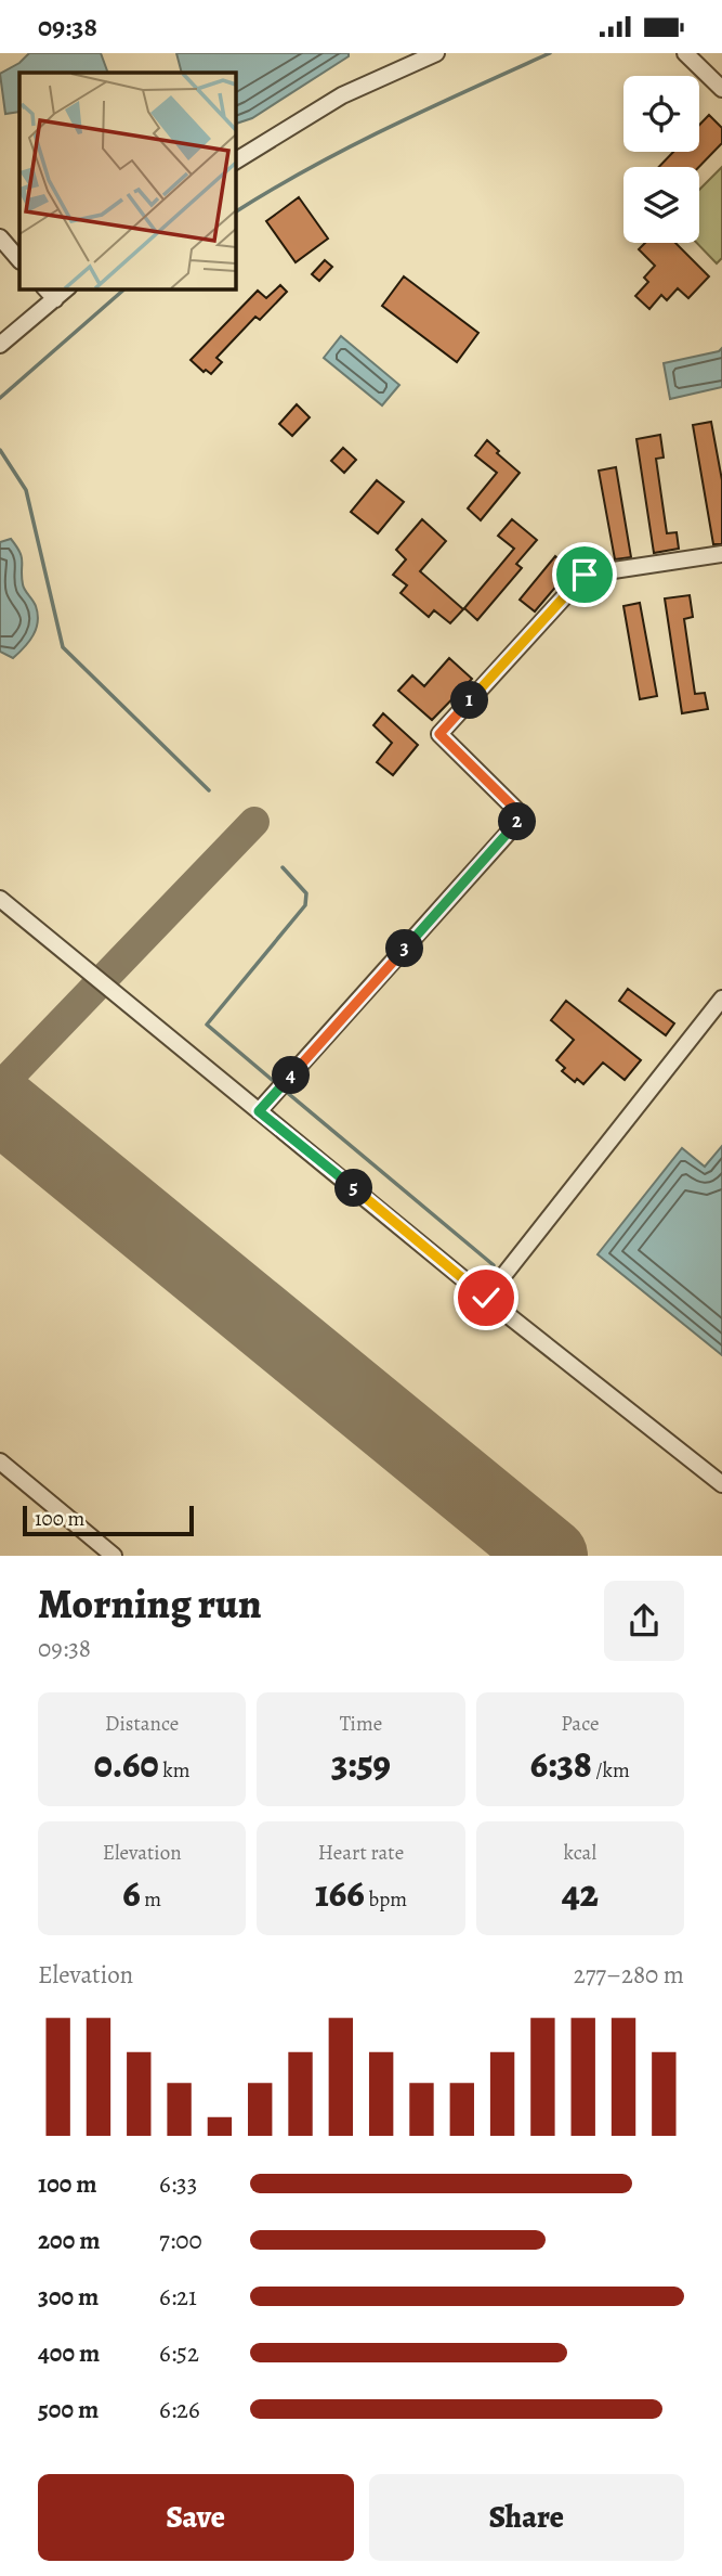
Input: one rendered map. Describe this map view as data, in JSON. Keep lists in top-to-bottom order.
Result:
{
  "scale_bar": "100 m",
  "page": {
    "status": "09:38",
    "pins": [
      "1",
      "2",
      "3",
      "4",
      "5"
    ],
    "scale": "100 m",
    "heading": ["Morning run", "09:38"],
    "stats": [
      ["Distance", "0.60 km"],
      ["Time", "3:59"],
      ["Pace", "6:38 /km"],
      ["Elevation", "6 m"],
      ["Heart rate", "166 bpm"],
      ["kcal", "42"]
    ],
    "chart": ["Elevation", "277–280 m"],
    "list": [
      {
        "name": "100 m",
        "note": "6:33"
      },
      {
        "name": "200 m",
        "note": "7:00"
      },
      {
        "name": "300 m",
        "note": "6:21"
      },
      {
        "name": "400 m",
        "note": "6:52"
      },
      {
        "name": "500 m",
        "note": "6:26"
      }
    ],
    "buttons": ["Save", "Share"]
  }
}
